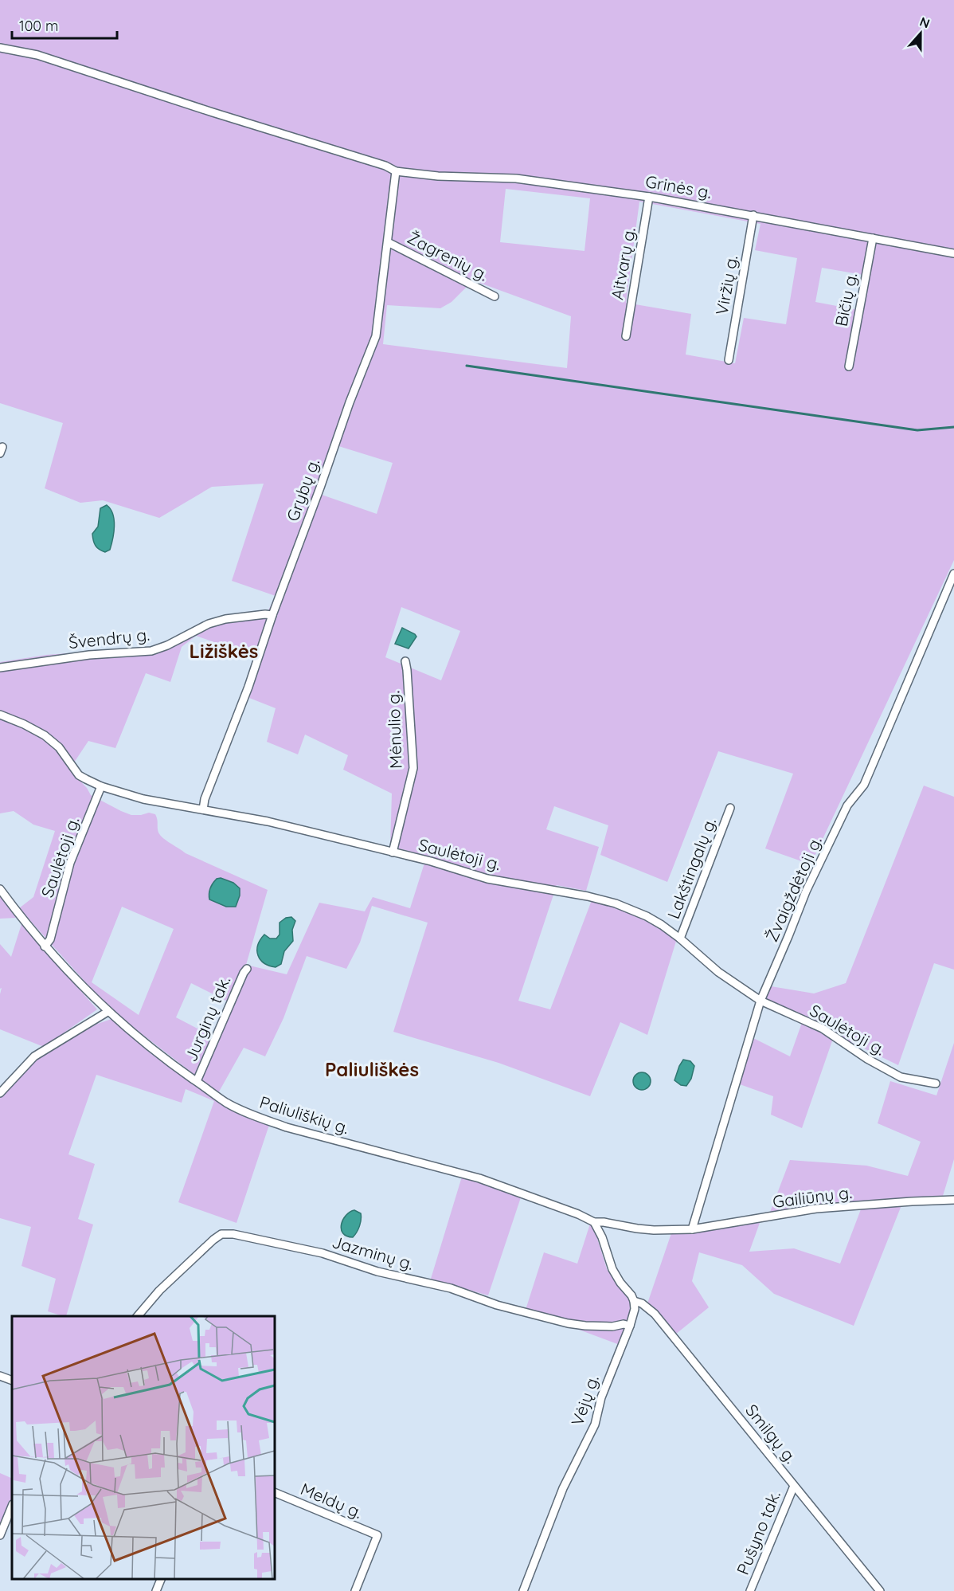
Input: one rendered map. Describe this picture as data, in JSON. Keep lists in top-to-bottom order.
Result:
{
  "streets": {
    "street": [
      "Grinės g.",
      "Žagrenių g.",
      "Aitvarų g.",
      "Viržių g.",
      "Bičių g.",
      "Grybų g.",
      "Švendrų g.",
      "Mėnulio g.",
      "Saulėtoji g.",
      "Lakštingalų g.",
      "Žvaigždėtoji g.",
      "Jurginų tak.",
      "Paliuliškių g.",
      "Gailiūnų g.",
      "Jazminų g.",
      "Vėjų g.",
      "Smilgų g.",
      "Meldų g.",
      "Pušyno tak."
    ]
  },
  "crossings": [
    ["Grinės g.", "Aitvarų g."],
    ["Grinės g.", "Viržių g."],
    ["Grinės g.", "Bičių g."],
    ["Grinės g.", "Grybų g."],
    ["Žagrenių g.", "Grybų g."],
    ["Grybų g.", "Švendrų g."],
    ["Grybų g.", "Saulėtoji g."],
    ["Mėnulio g.", "Saulėtoji g."],
    ["Saulėtoji g.", "Lakštingalų g."],
    ["Saulėtoji g.", "Žvaigždėtoji g."],
    ["Saulėtoji g.", "Paliuliškių g."],
    ["Žvaigždėtoji g.", "Gailiūnų g."],
    ["Jurginų tak.", "Paliuliškių g."],
    ["Paliuliškių g.", "Gailiūnų g."],
    ["Jazminų g.", "Vėjų g."],
    ["Vėjų g.", "Smilgų g."],
    ["Smilgų g.", "Pušyno tak."]
  ],
  "districts": ["Ližiškės", "Paliuliškės"],
  "scale_bar": "100 m",
  "north": "top"
}
